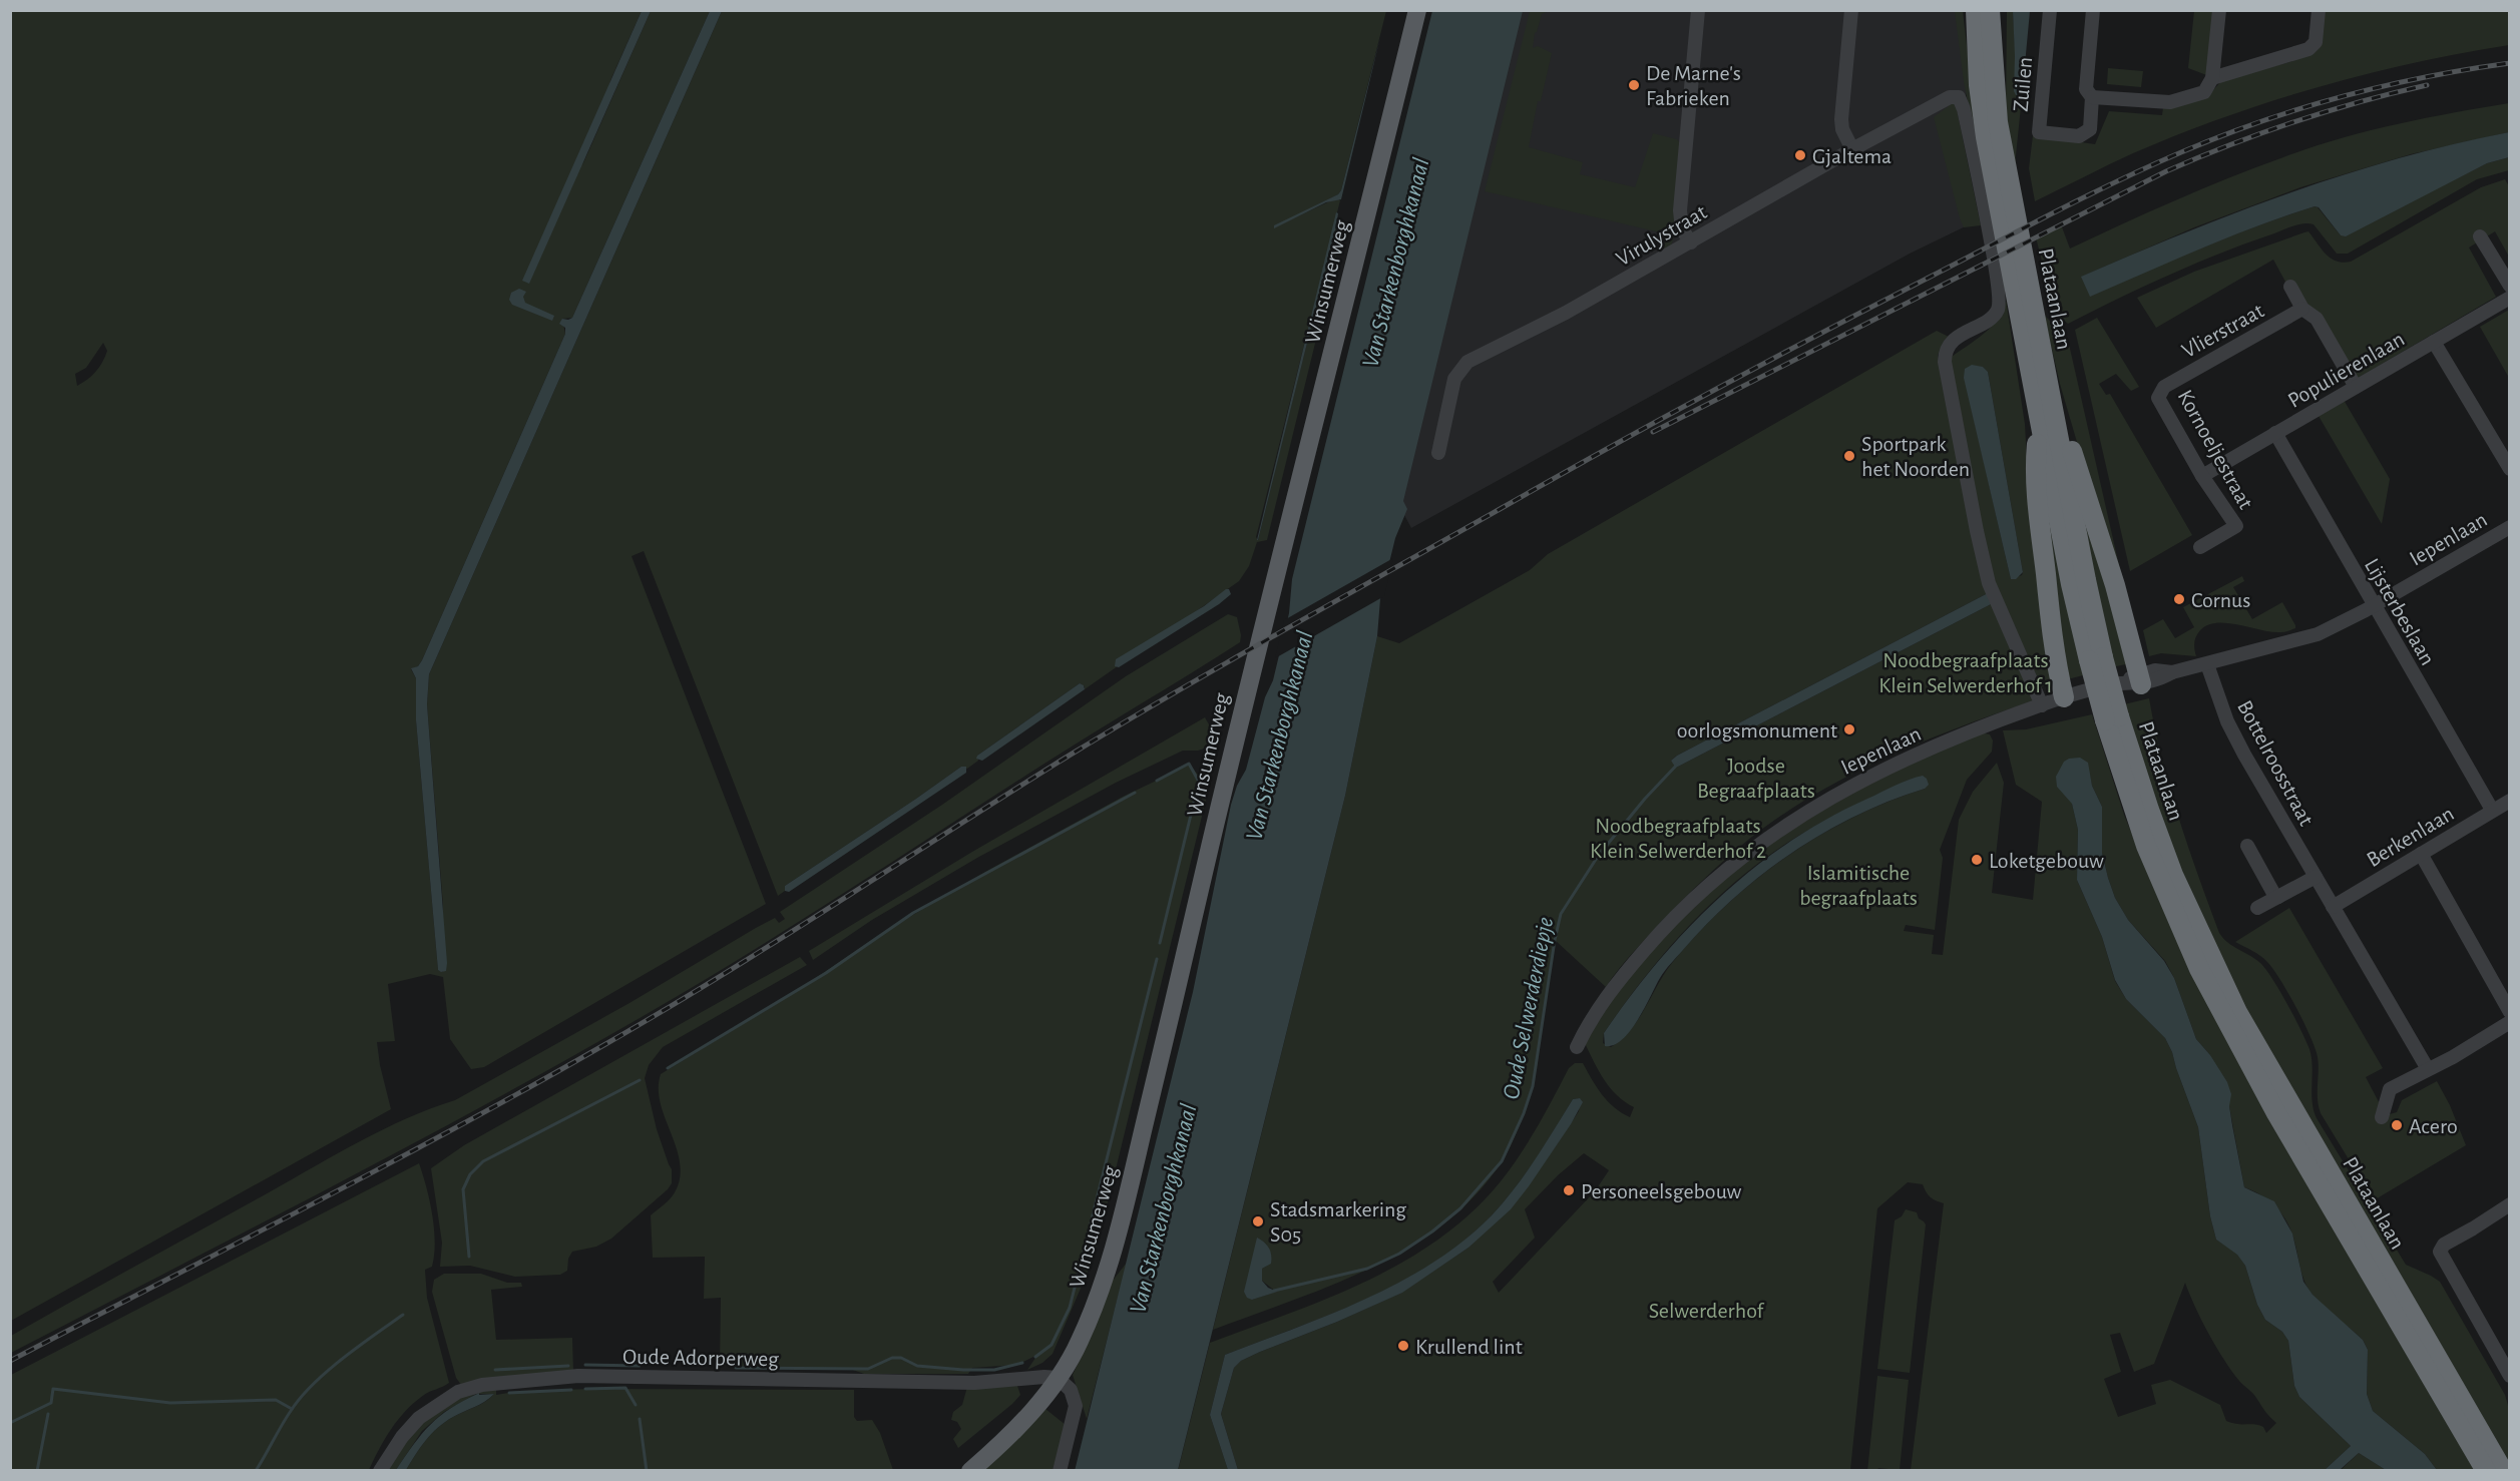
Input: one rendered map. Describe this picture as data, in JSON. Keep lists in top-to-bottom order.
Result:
{
  "streets": {
    "highway": ["Plataanlaan"],
    "main road": ["Winsumerweg"],
    "street": [
      "Zuilen",
      "Virulystraat",
      "Vlierstraat",
      "Populierenlaan",
      "Kornoeljestraat",
      "Iepenlaan",
      "Lijsterbeslaan",
      "Bottelroosstraat",
      "Berkenlaan",
      "Oude Adorperweg"
    ]
  },
  "crossings": [
    ["Virulystraat", "Iepenlaan"],
    ["Winsumerweg", "Oude Adorperweg"],
    ["Vlierstraat", "Kornoeljestraat"],
    ["Populierenlaan", "Kornoeljestraat"],
    ["Populierenlaan", "Lijsterbeslaan"],
    ["Iepenlaan", "Lijsterbeslaan"],
    ["Iepenlaan", "Bottelroosstraat"],
    ["Lijsterbeslaan", "Berkenlaan"],
    ["Bottelroosstraat", "Berkenlaan"]
  ],
  "water": ["Van Starkenborghkanaal", "Oude Selwerderdiepje"],
  "parks": [
    "Noodbegraafplaats Klein Selwerderhof 1",
    "Joodse Begraafplaats",
    "Noodbegraafplaats Klein Selwerderhof 2",
    "Islamitische begraafplaats",
    "Selwerderhof"
  ],
  "places": [
    "De Marne's Fabrieken",
    "Gjaltema",
    "Sportpark het Noorden",
    "Cornus",
    "oorlogsmonument",
    "Loketgebouw",
    "Acero",
    "Personeelsgebouw",
    "Stadsmarkering S05",
    "Krullend lint"
  ]
}
